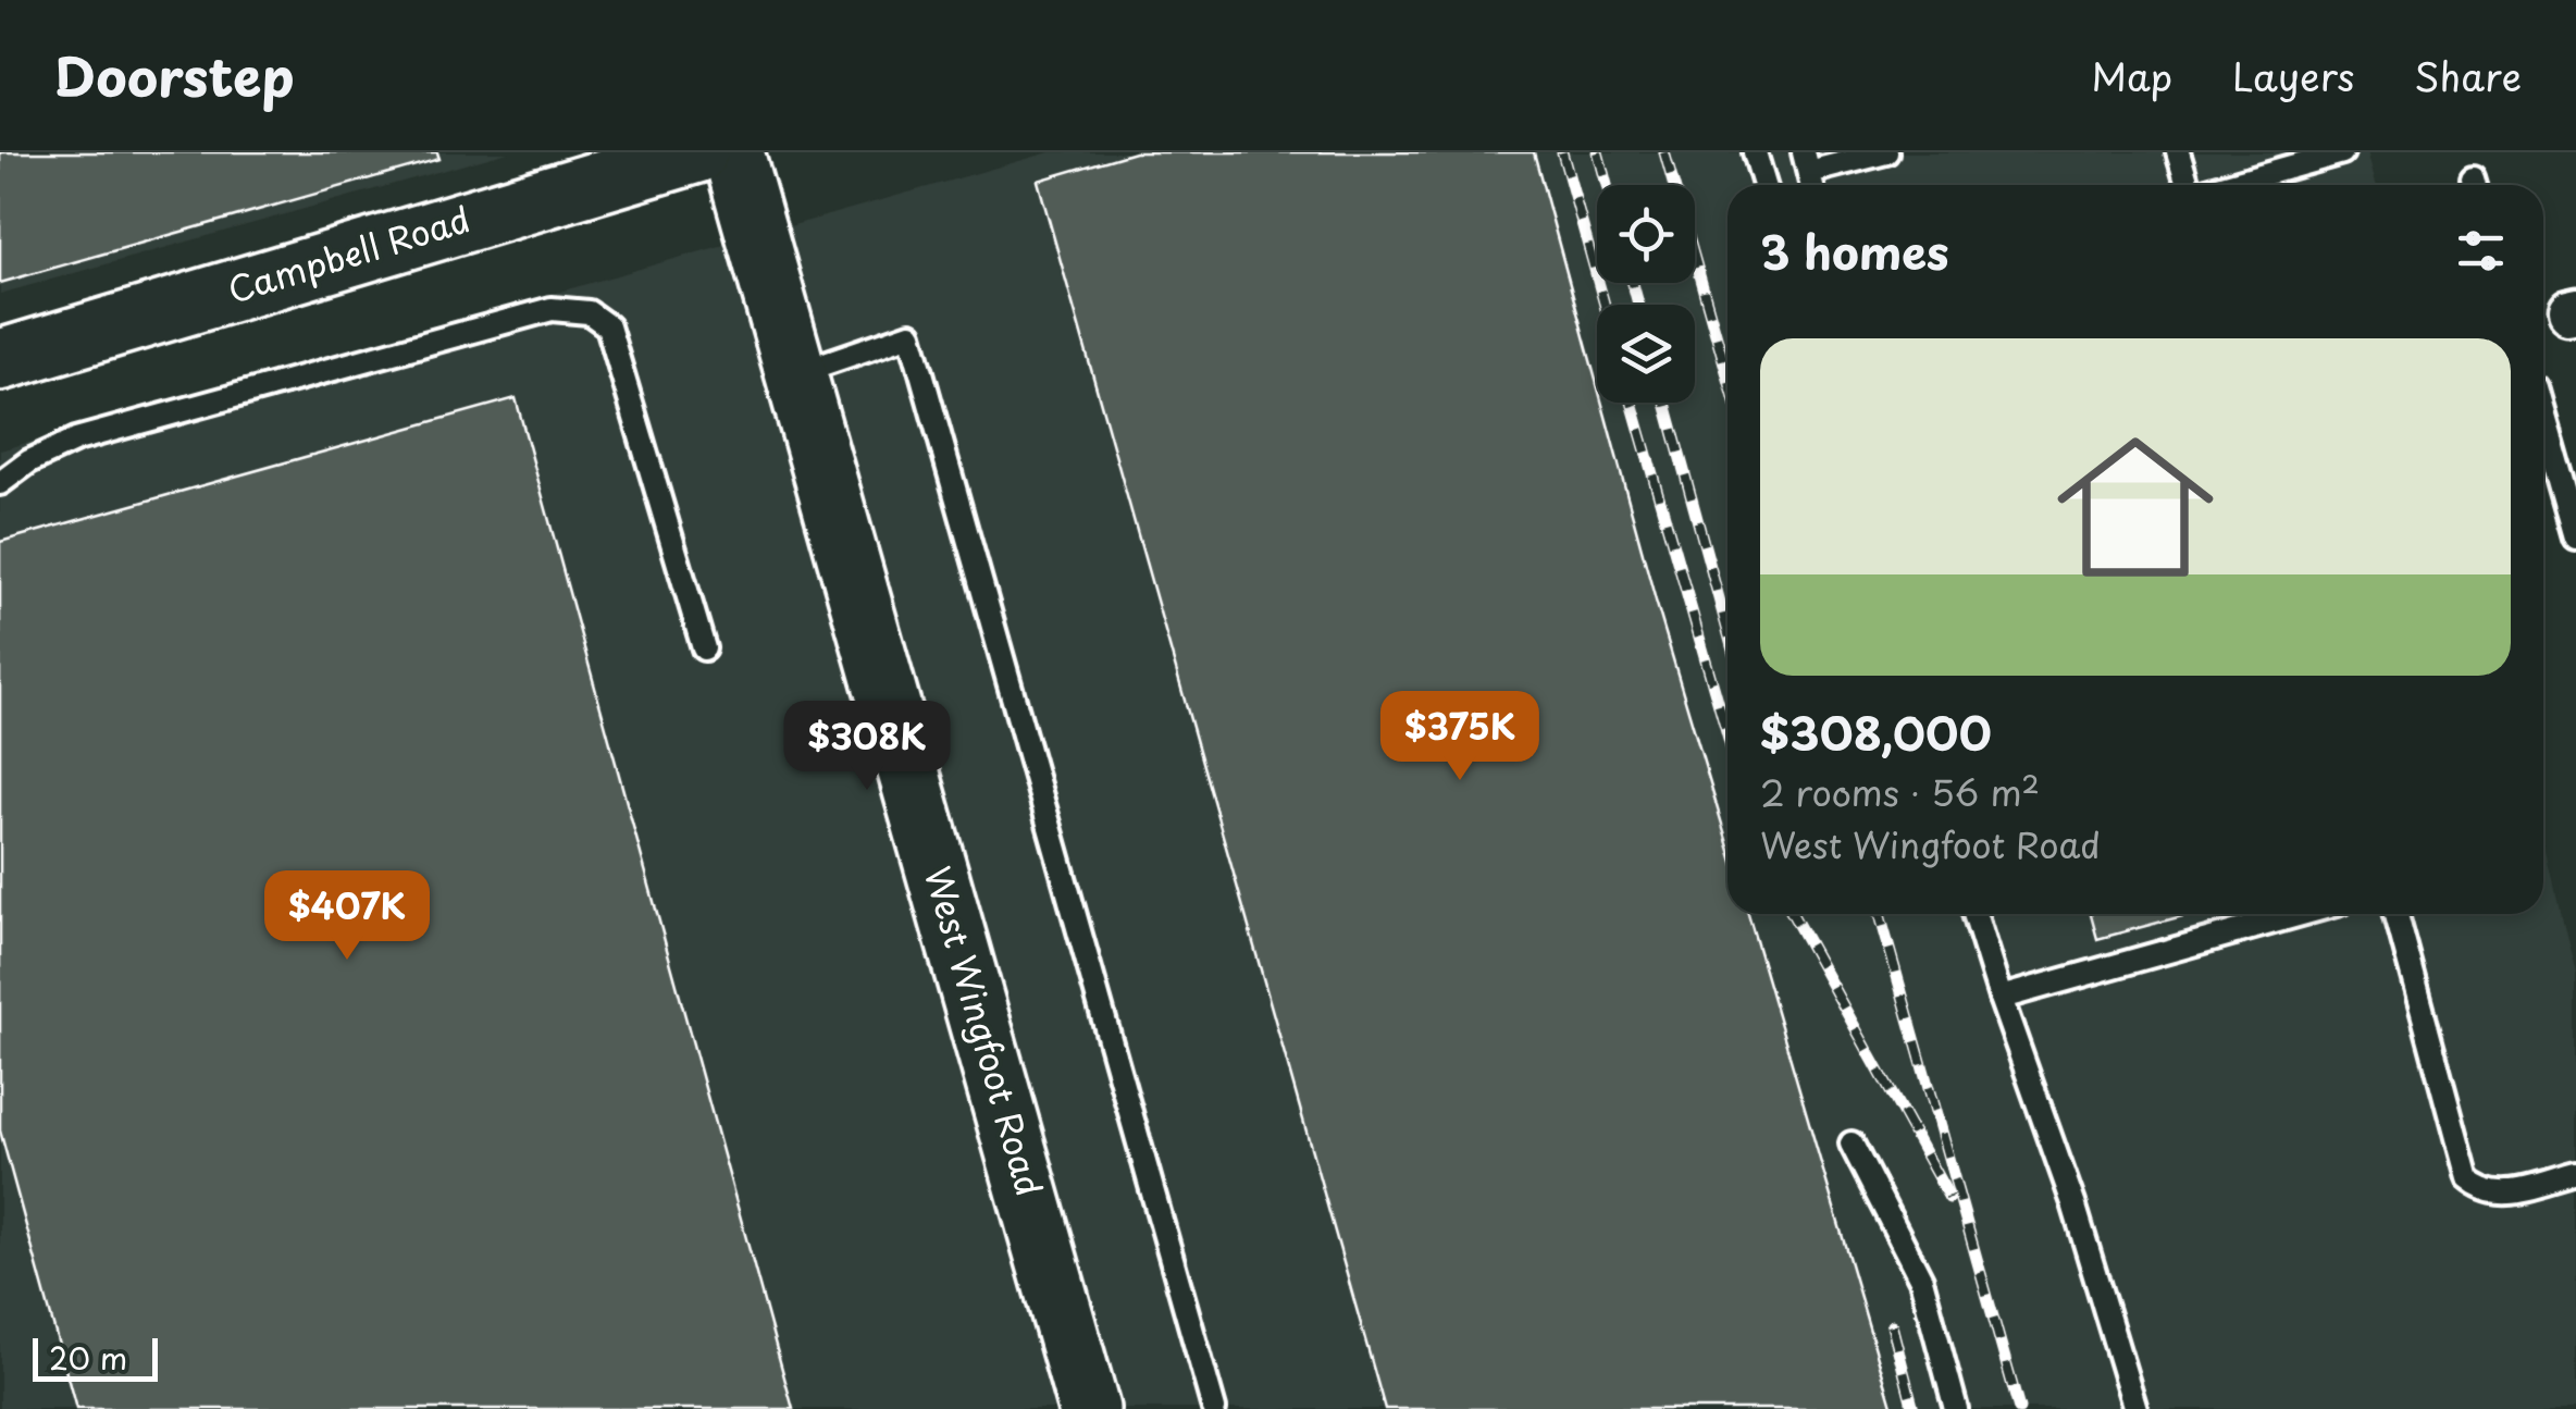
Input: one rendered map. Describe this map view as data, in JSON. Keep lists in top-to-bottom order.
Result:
{
  "streets": {
    "street": ["Campbell Road", "West Wingfoot Road"]
  },
  "scale_bar": "20 m",
  "page": {
    "header": "Doorstep",
    "nav": ["Map", "Layers", "Share"],
    "heading": "3 homes",
    "list": [
      {
        "name": "$308,000",
        "note": "2 rooms · 56 m² · West Wingfoot Road"
      }
    ],
    "price": ["$375K", "$308K", "$407K"],
    "scale": "20 m"
  }
}
